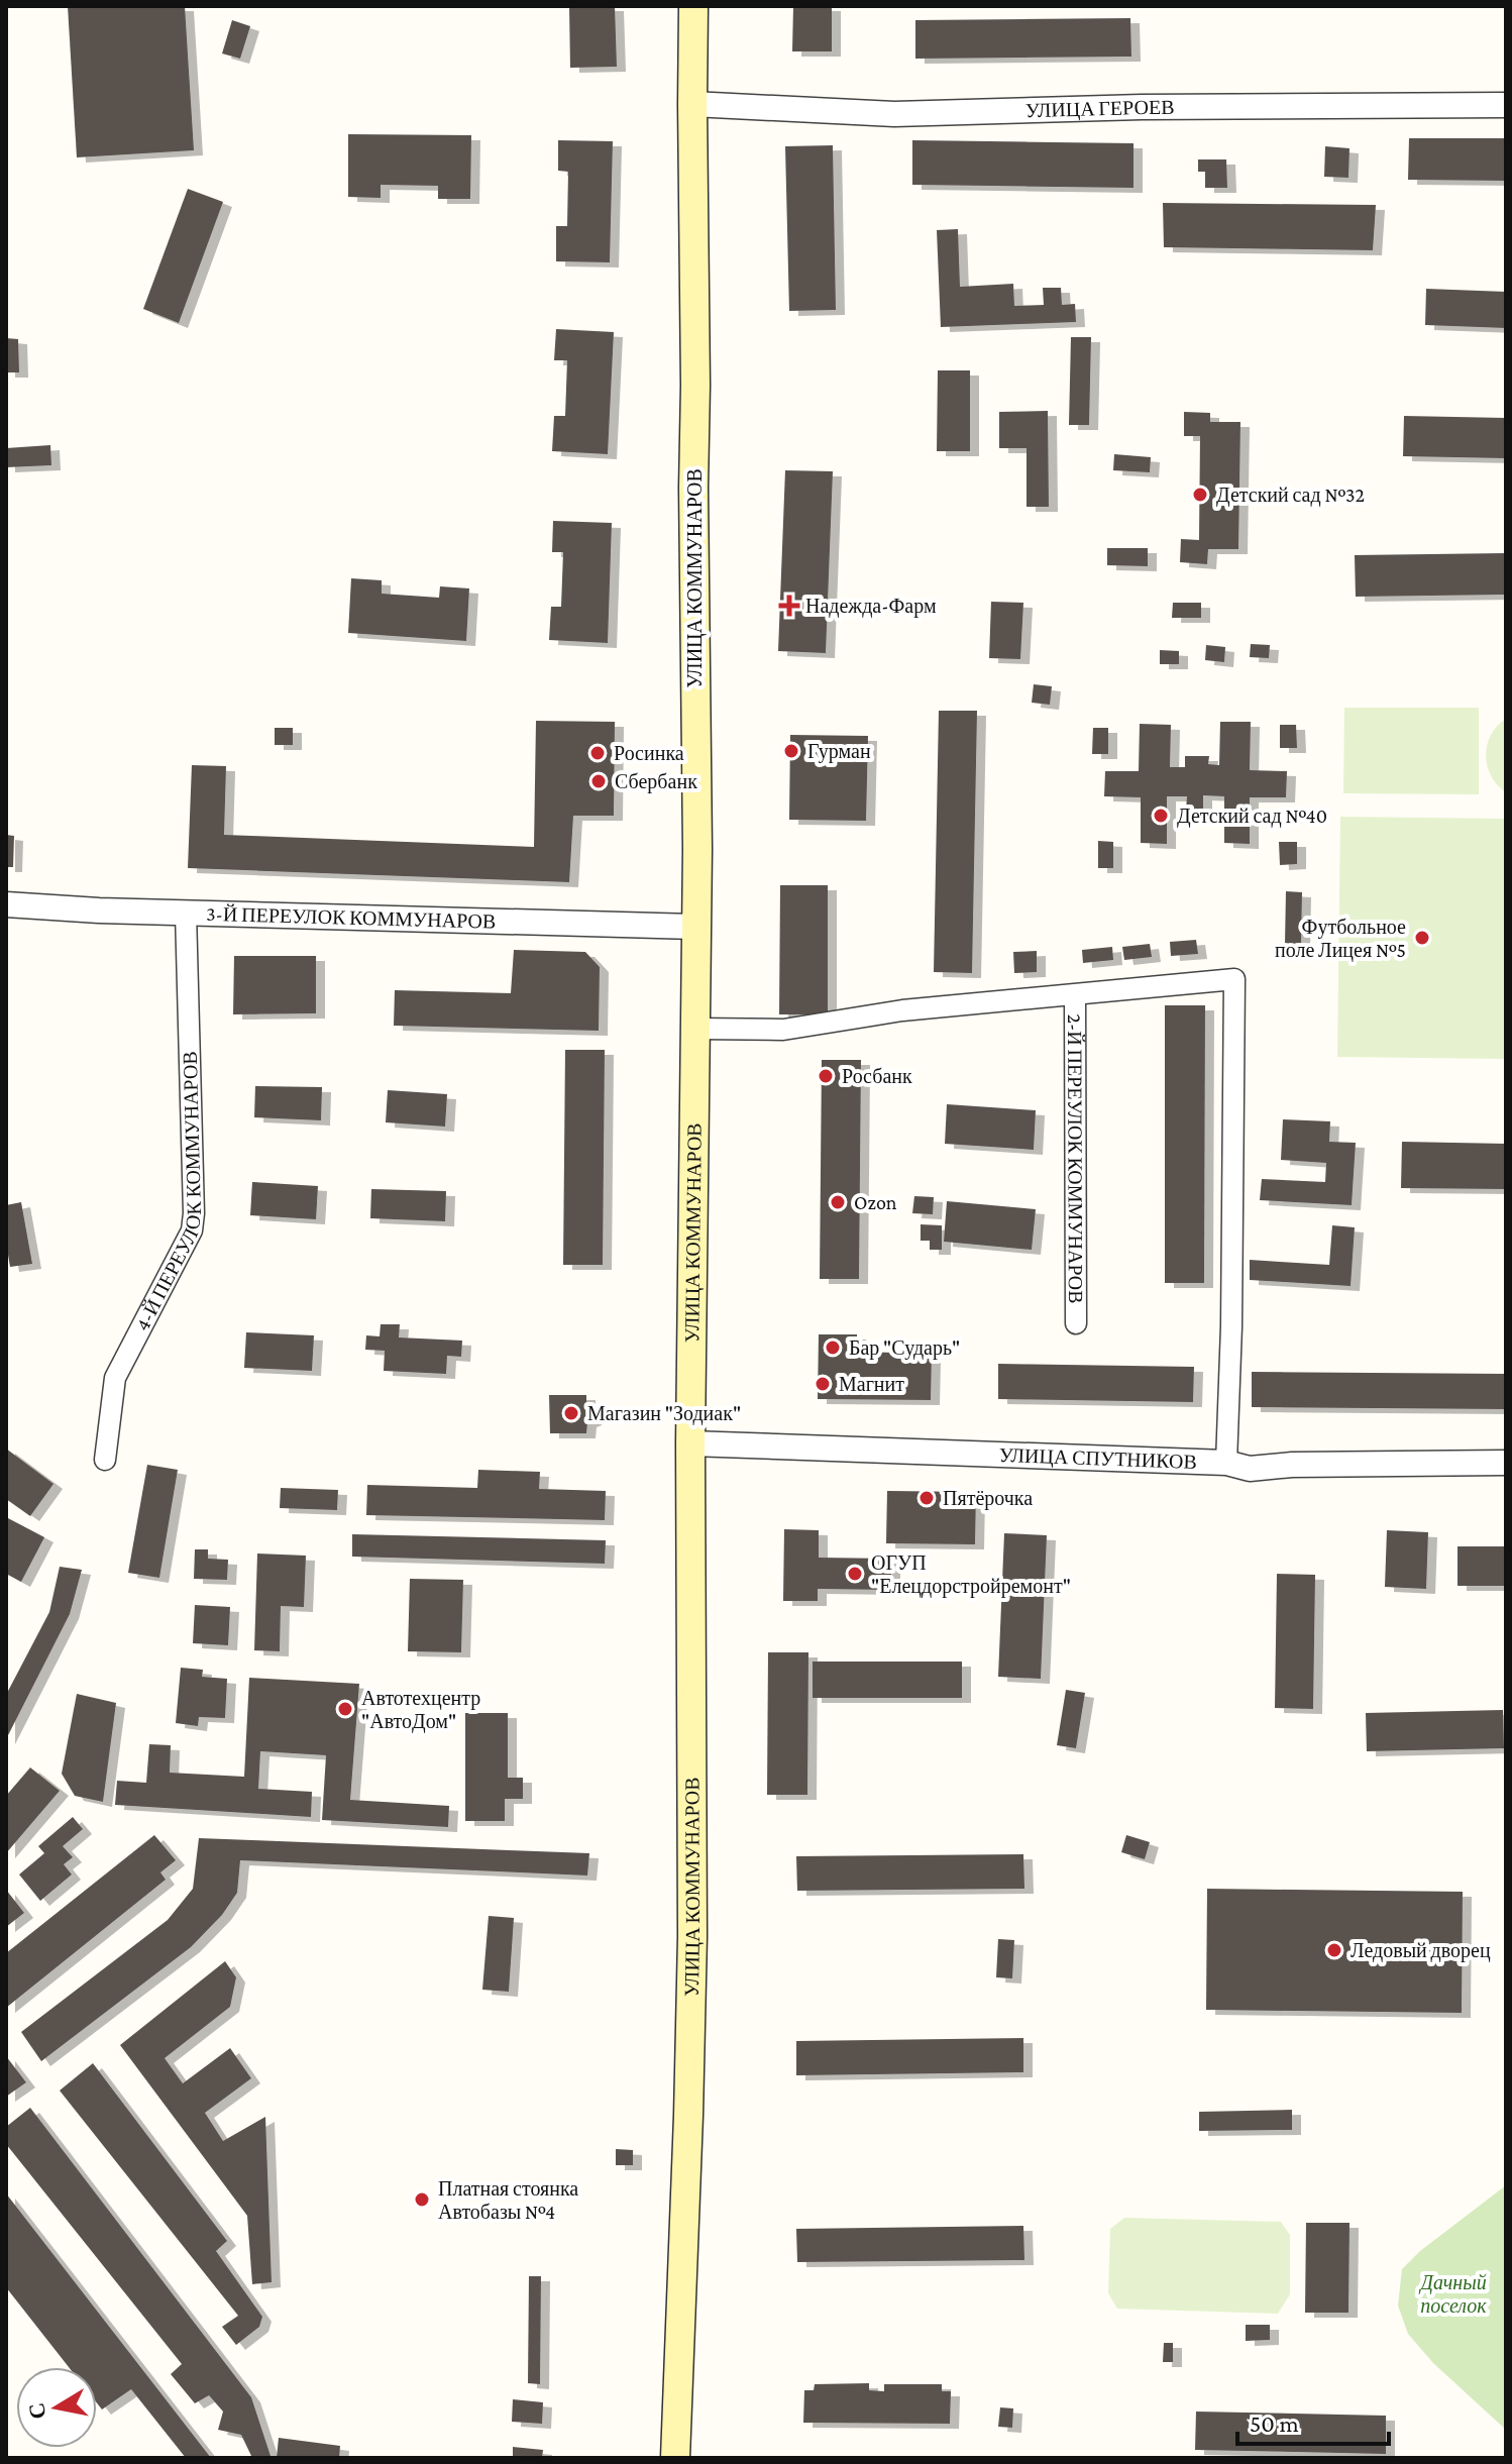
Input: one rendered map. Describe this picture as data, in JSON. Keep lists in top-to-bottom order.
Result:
{
  "streets": {
    "main road": ["УЛИЦА КОММУНАРОВ"],
    "street": [
      "УЛИЦА ГЕРОЕВ",
      "3-Й ПЕРЕУЛОК КОММУНАРОВ",
      "2-Й ПЕРЕУЛОК КОММУНАРОВ",
      "4-Й ПЕРЕУЛОК КОММУНАРОВ",
      "УЛИЦА СПУТНИКОВ"
    ]
  },
  "crossings": [
    ["УЛИЦА ГЕРОЕВ", "УЛИЦА КОММУНАРОВ"],
    ["УЛИЦА КОММУНАРОВ", "3-Й ПЕРЕУЛОК КОММУНАРОВ"],
    ["УЛИЦА КОММУНАРОВ", "УЛИЦА СПУТНИКОВ"],
    ["3-Й ПЕРЕУЛОК КОММУНАРОВ", "4-Й ПЕРЕУЛОК КОММУНАРОВ"]
  ],
  "parks": ["Дачный поселок"],
  "places": {
    "other": [
      "Детский сад №32",
      "Гурман",
      "Росинка",
      "Сбербанк",
      "Детский сад №40",
      "Футбольное поле Лицея №5",
      "Росбанк",
      "Ozon",
      "Бар \"Сударь\"",
      "Магнит",
      "Магазин \"Зодиак\"",
      "Пятёрочка",
      "ОГУП \"Елецдорстройремонт\"",
      "Автотехцентр \"АвтоДом\"",
      "Ледовый дворец",
      "Платная стоянка Автобазы №4"
    ],
    "health": ["Надежда-Фарм"]
  },
  "scale_bar": "50 m",
  "north": "left"
}
